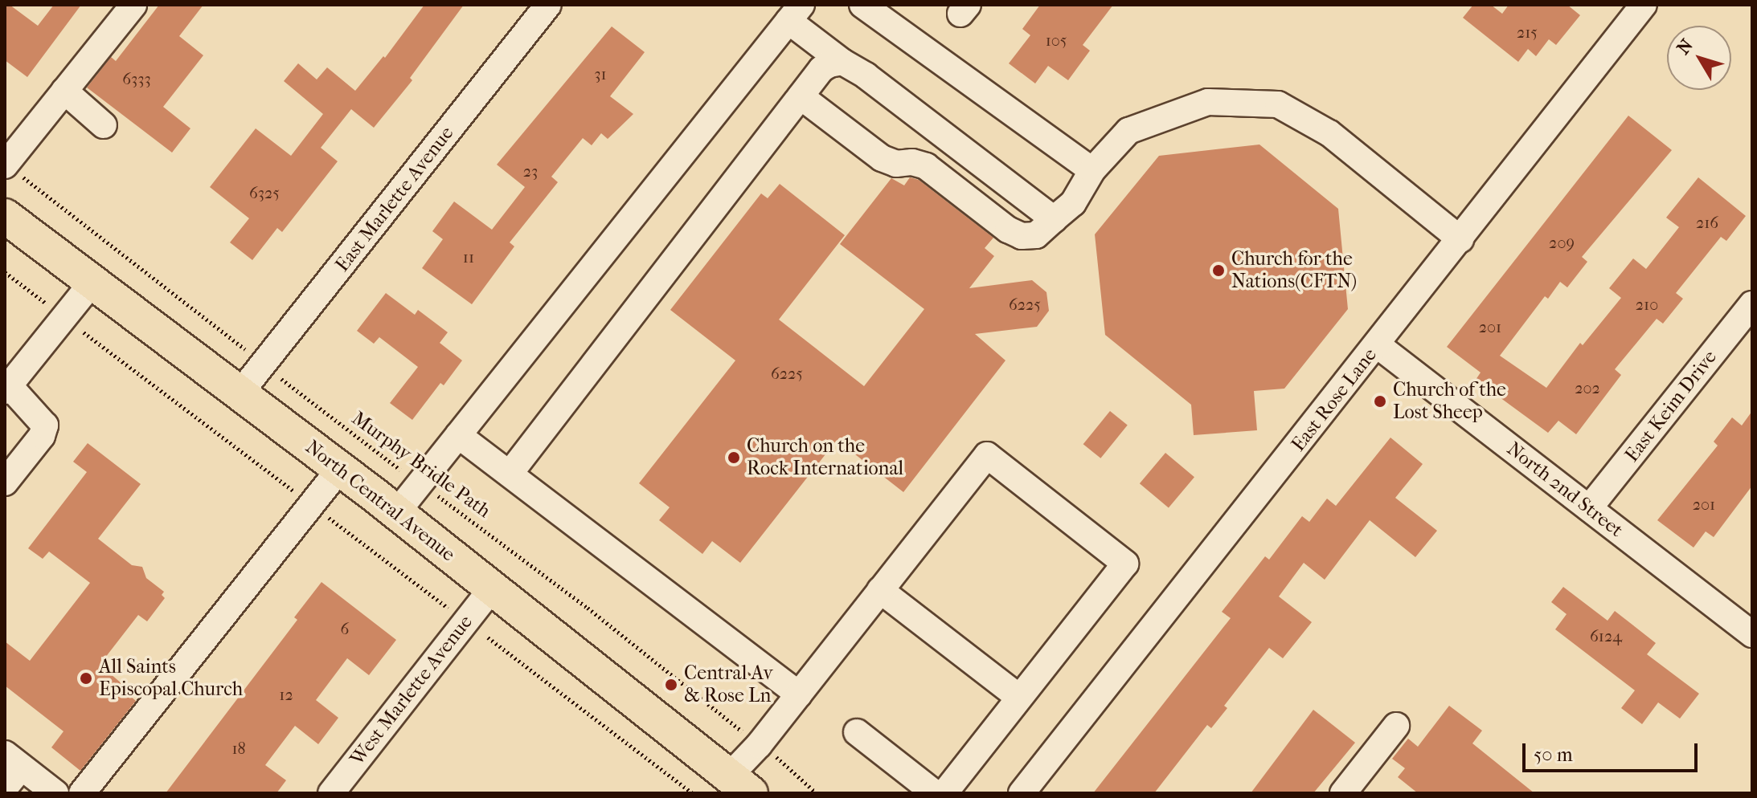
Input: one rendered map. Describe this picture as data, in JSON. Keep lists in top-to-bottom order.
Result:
{
  "streets": {
    "main road": ["North Central Avenue"],
    "street": [
      "East Marlette Avenue",
      "East Rose Lane",
      "East Keim Drive",
      "North 2nd Street",
      "West Marlette Avenue"
    ],
    "path": ["Murphy Bridle Path"]
  },
  "crossings": [
    ["East Marlette Avenue", "Murphy Bridle Path"],
    ["East Marlette Avenue", "North Central Avenue"],
    ["East Rose Lane", "North 2nd Street"],
    ["East Keim Drive", "North 2nd Street"],
    ["North Central Avenue", "West Marlette Avenue"]
  ],
  "places": [
    "Church for the Nations(CFTN)",
    "Church of the Lost Sheep",
    "Church on the Rock International",
    "All Saints Episcopal Church",
    "Central Av & Rose Ln"
  ],
  "house_numbers": [
    "215",
    "105",
    "31",
    "6333",
    "23",
    "6325",
    "216",
    "209",
    "11",
    "6225",
    "210",
    "201",
    "6225",
    "202",
    "201",
    "6",
    "6124",
    "12",
    "18"
  ],
  "scale_bar": "50 m",
  "north": "top left"
}
